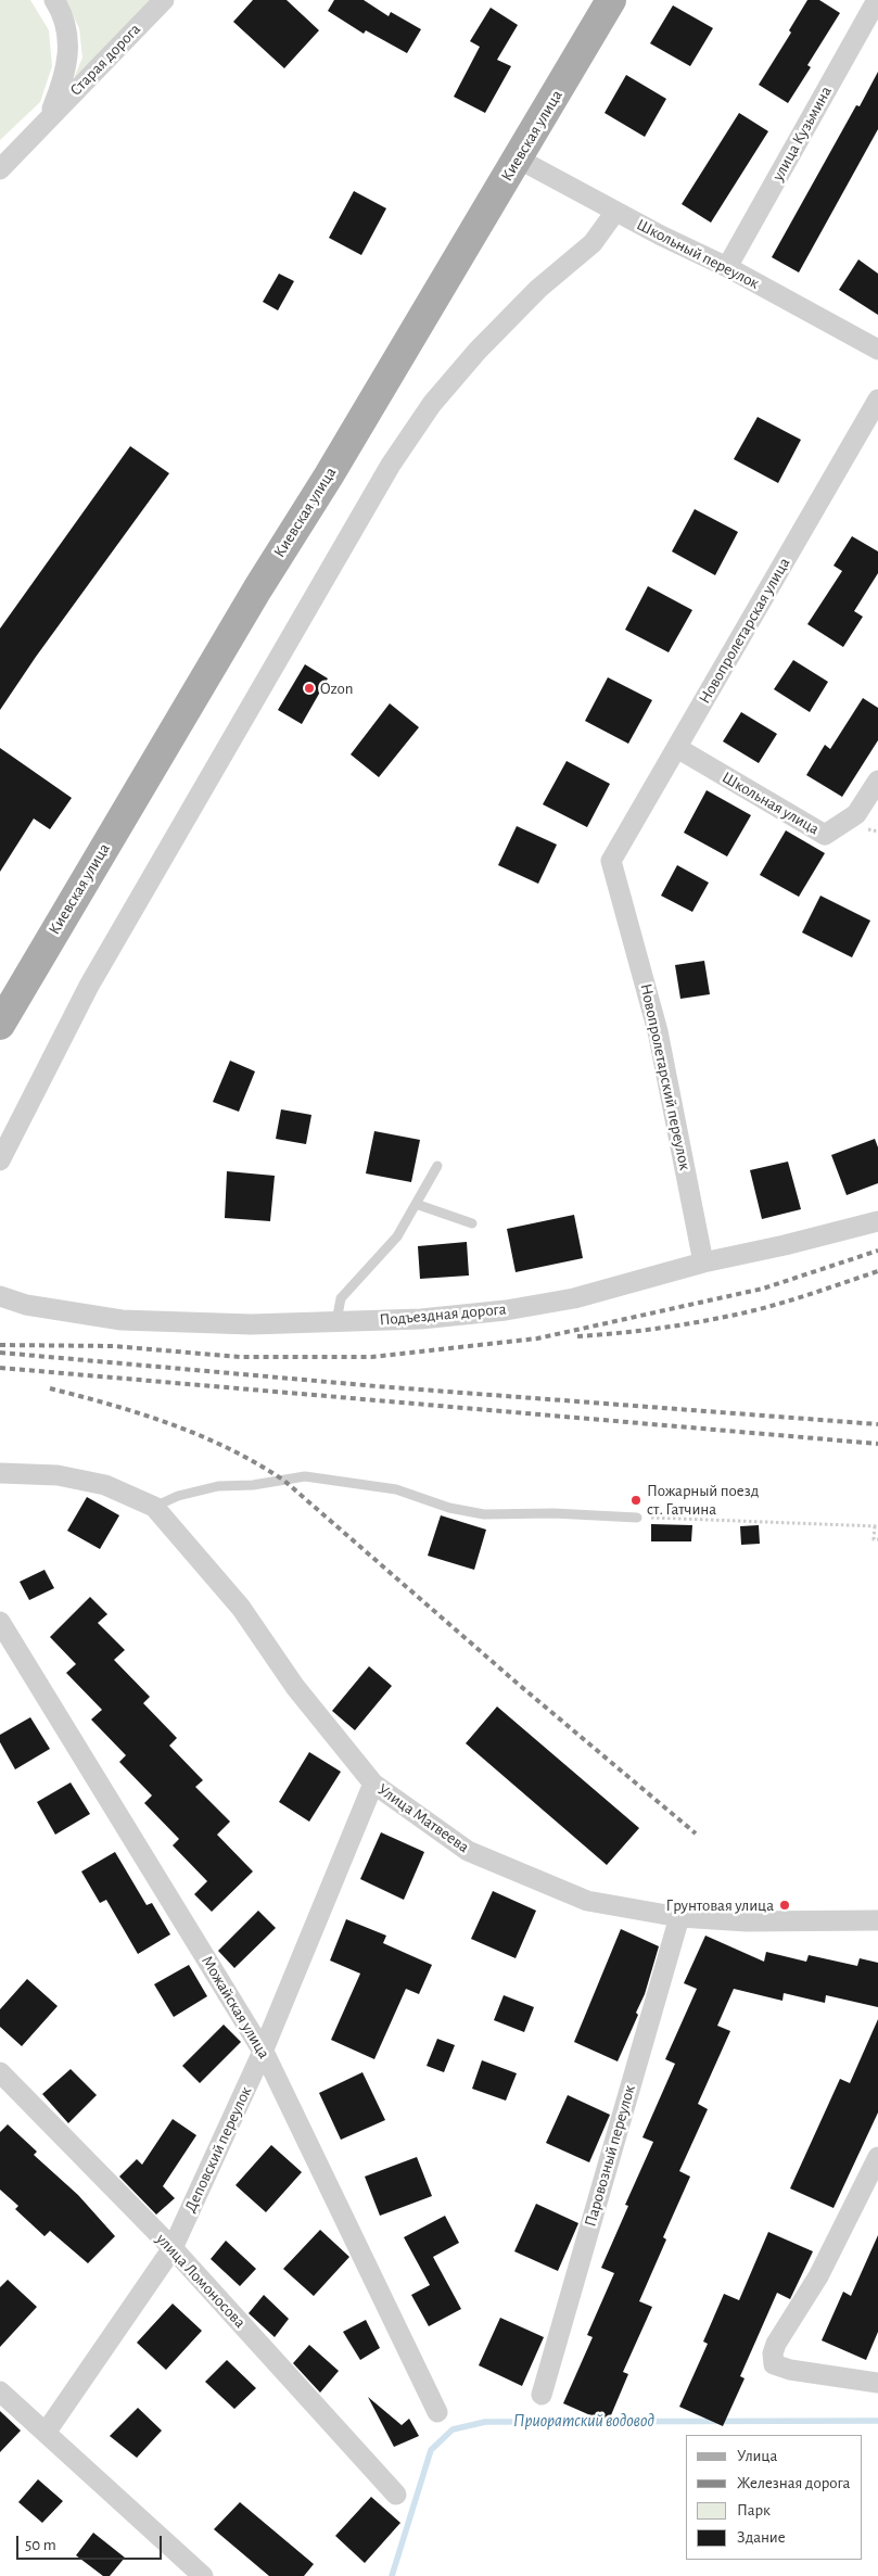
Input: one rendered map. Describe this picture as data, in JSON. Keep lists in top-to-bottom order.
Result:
{
  "streets": {
    "main road": ["Киевская улица"],
    "street": [
      "Старая дорога",
      "улица Кузьмина",
      "Школьный переулок",
      "Новопролетарская улица",
      "Школьная улица",
      "Новопролетарский переулок",
      "Подъездная дорога",
      "Улица Матвеева",
      "Можайская улица",
      "Деповский переулок",
      "Паровозный переулок",
      "улица Ломоносова"
    ]
  },
  "crossings": [
    ["улица Кузьмина", "Школьный переулок"],
    ["Киевская улица", "Школьный переулок"],
    ["Новопролетарская улица", "Школьная улица"],
    ["Новопролетарская улица", "Новопролетарский переулок"],
    ["Новопролетарский переулок", "Подъездная дорога"],
    ["Улица Матвеева", "Деповский переулок"],
    ["Улица Матвеева", "Паровозный переулок"],
    ["Можайская улица", "Деповский переулок"],
    ["Деповский переулок", "улица Ломоносова"]
  ],
  "water": ["Приоратский водовод"],
  "places": ["Ozon", "Пожарный поезд ст. Гатчина", "Грунтовая улица"],
  "legend": [
    "Улица",
    "Железная дорога",
    "Парк",
    "Здание"
  ],
  "scale_bar": "50 m"
}
